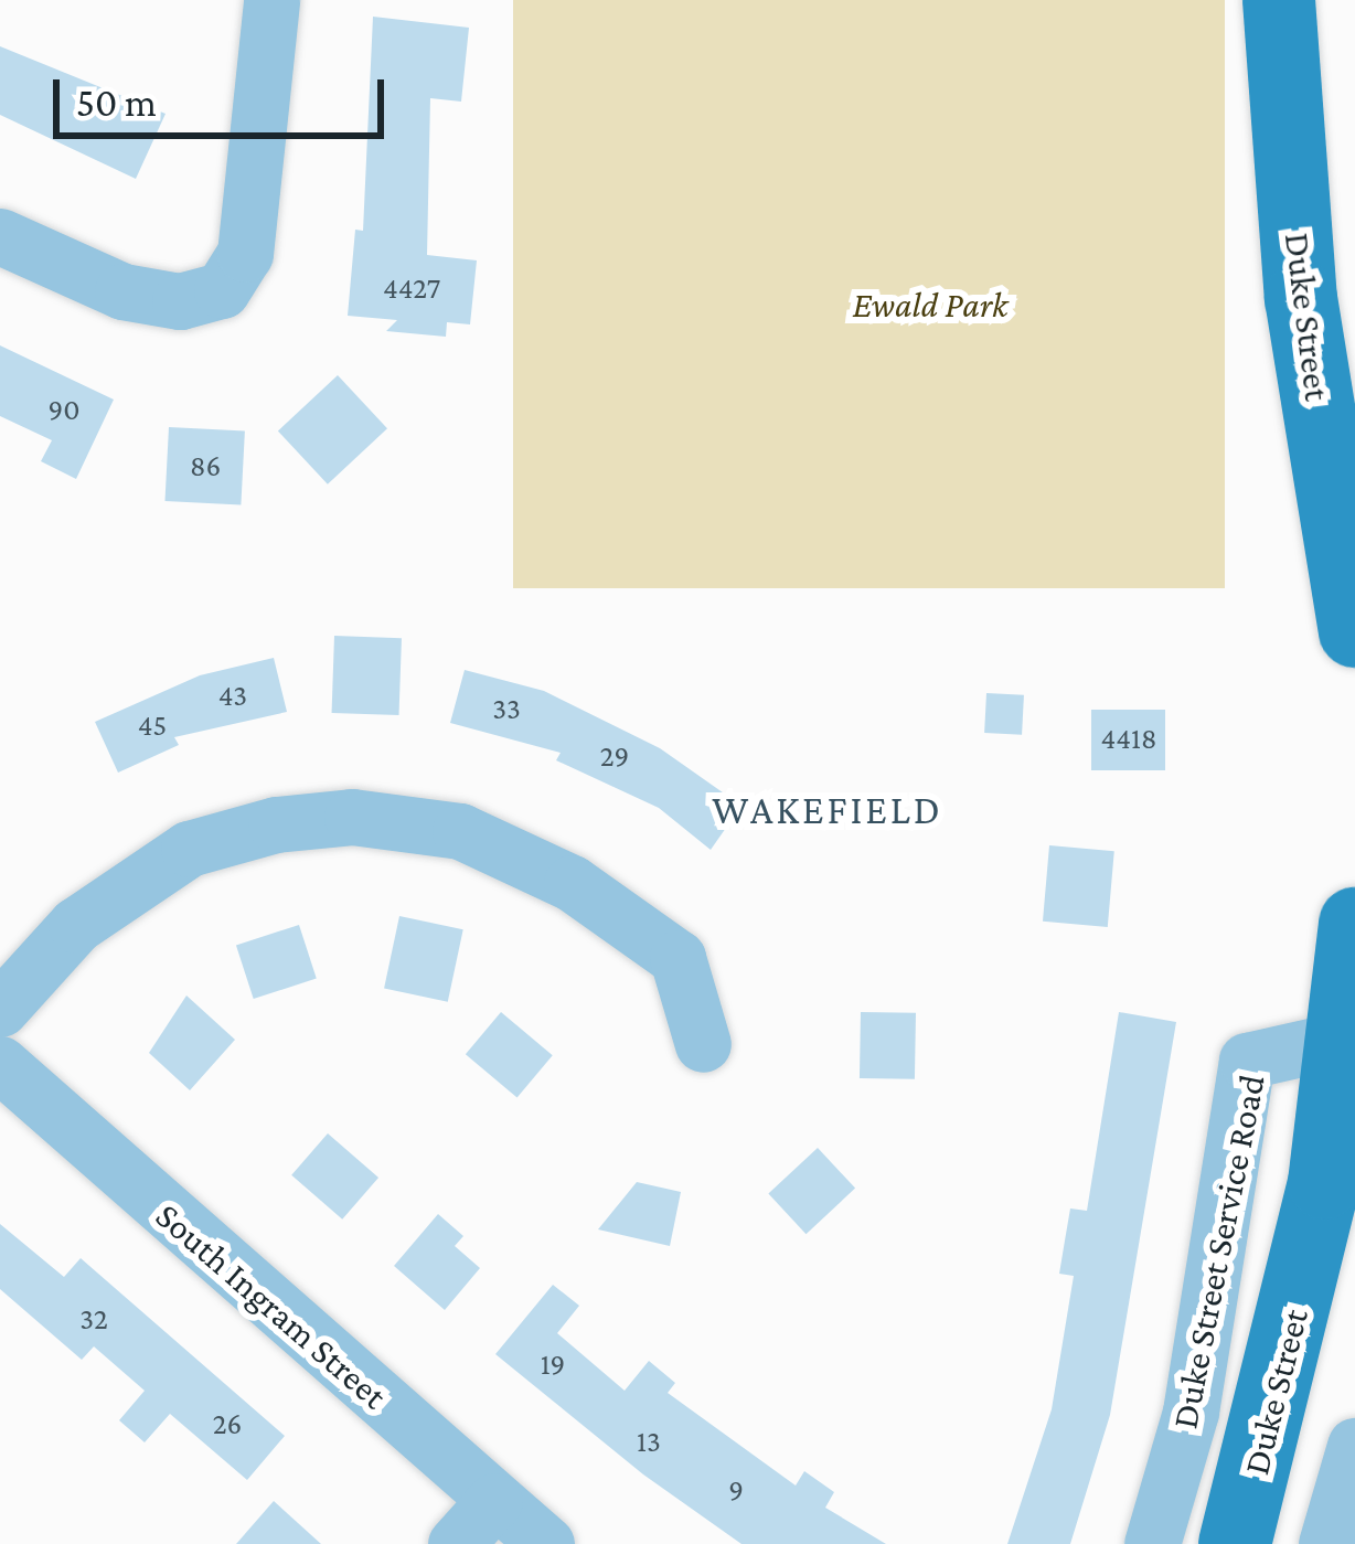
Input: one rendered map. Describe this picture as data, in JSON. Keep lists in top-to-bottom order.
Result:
{
  "streets": {
    "main road": ["Duke Street"],
    "street": ["Duke Street Service Road", "South Ingram Street"]
  },
  "crossings": [
    ["Duke Street", "Duke Street Service Road"]
  ],
  "districts": ["WAKEFIELD"],
  "parks": ["Ewald Park"],
  "house_numbers": [
    "4427",
    "90",
    "86",
    "43",
    "33",
    "45",
    "4418",
    "29",
    "32",
    "19",
    "26",
    "13",
    "9"
  ],
  "scale_bar": "50 m"
}
